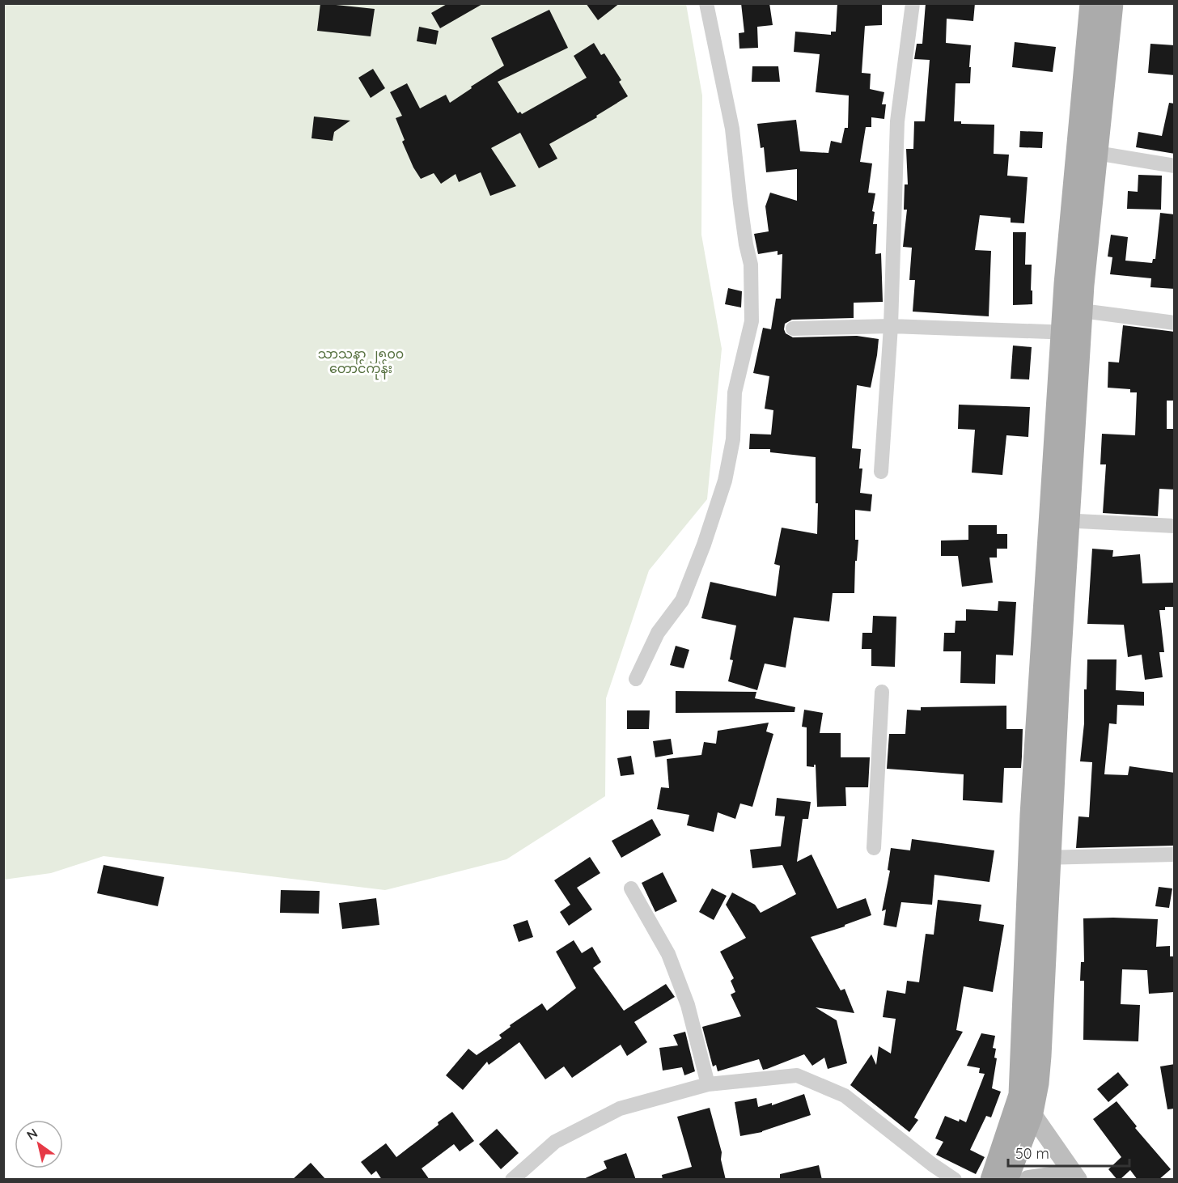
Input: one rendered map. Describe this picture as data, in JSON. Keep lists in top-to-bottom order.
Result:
{
  "parks": ["သာသနာ ၂၅၀၀ တောင်ကုန်း"],
  "scale_bar": "50 m",
  "north": "top left"
}
